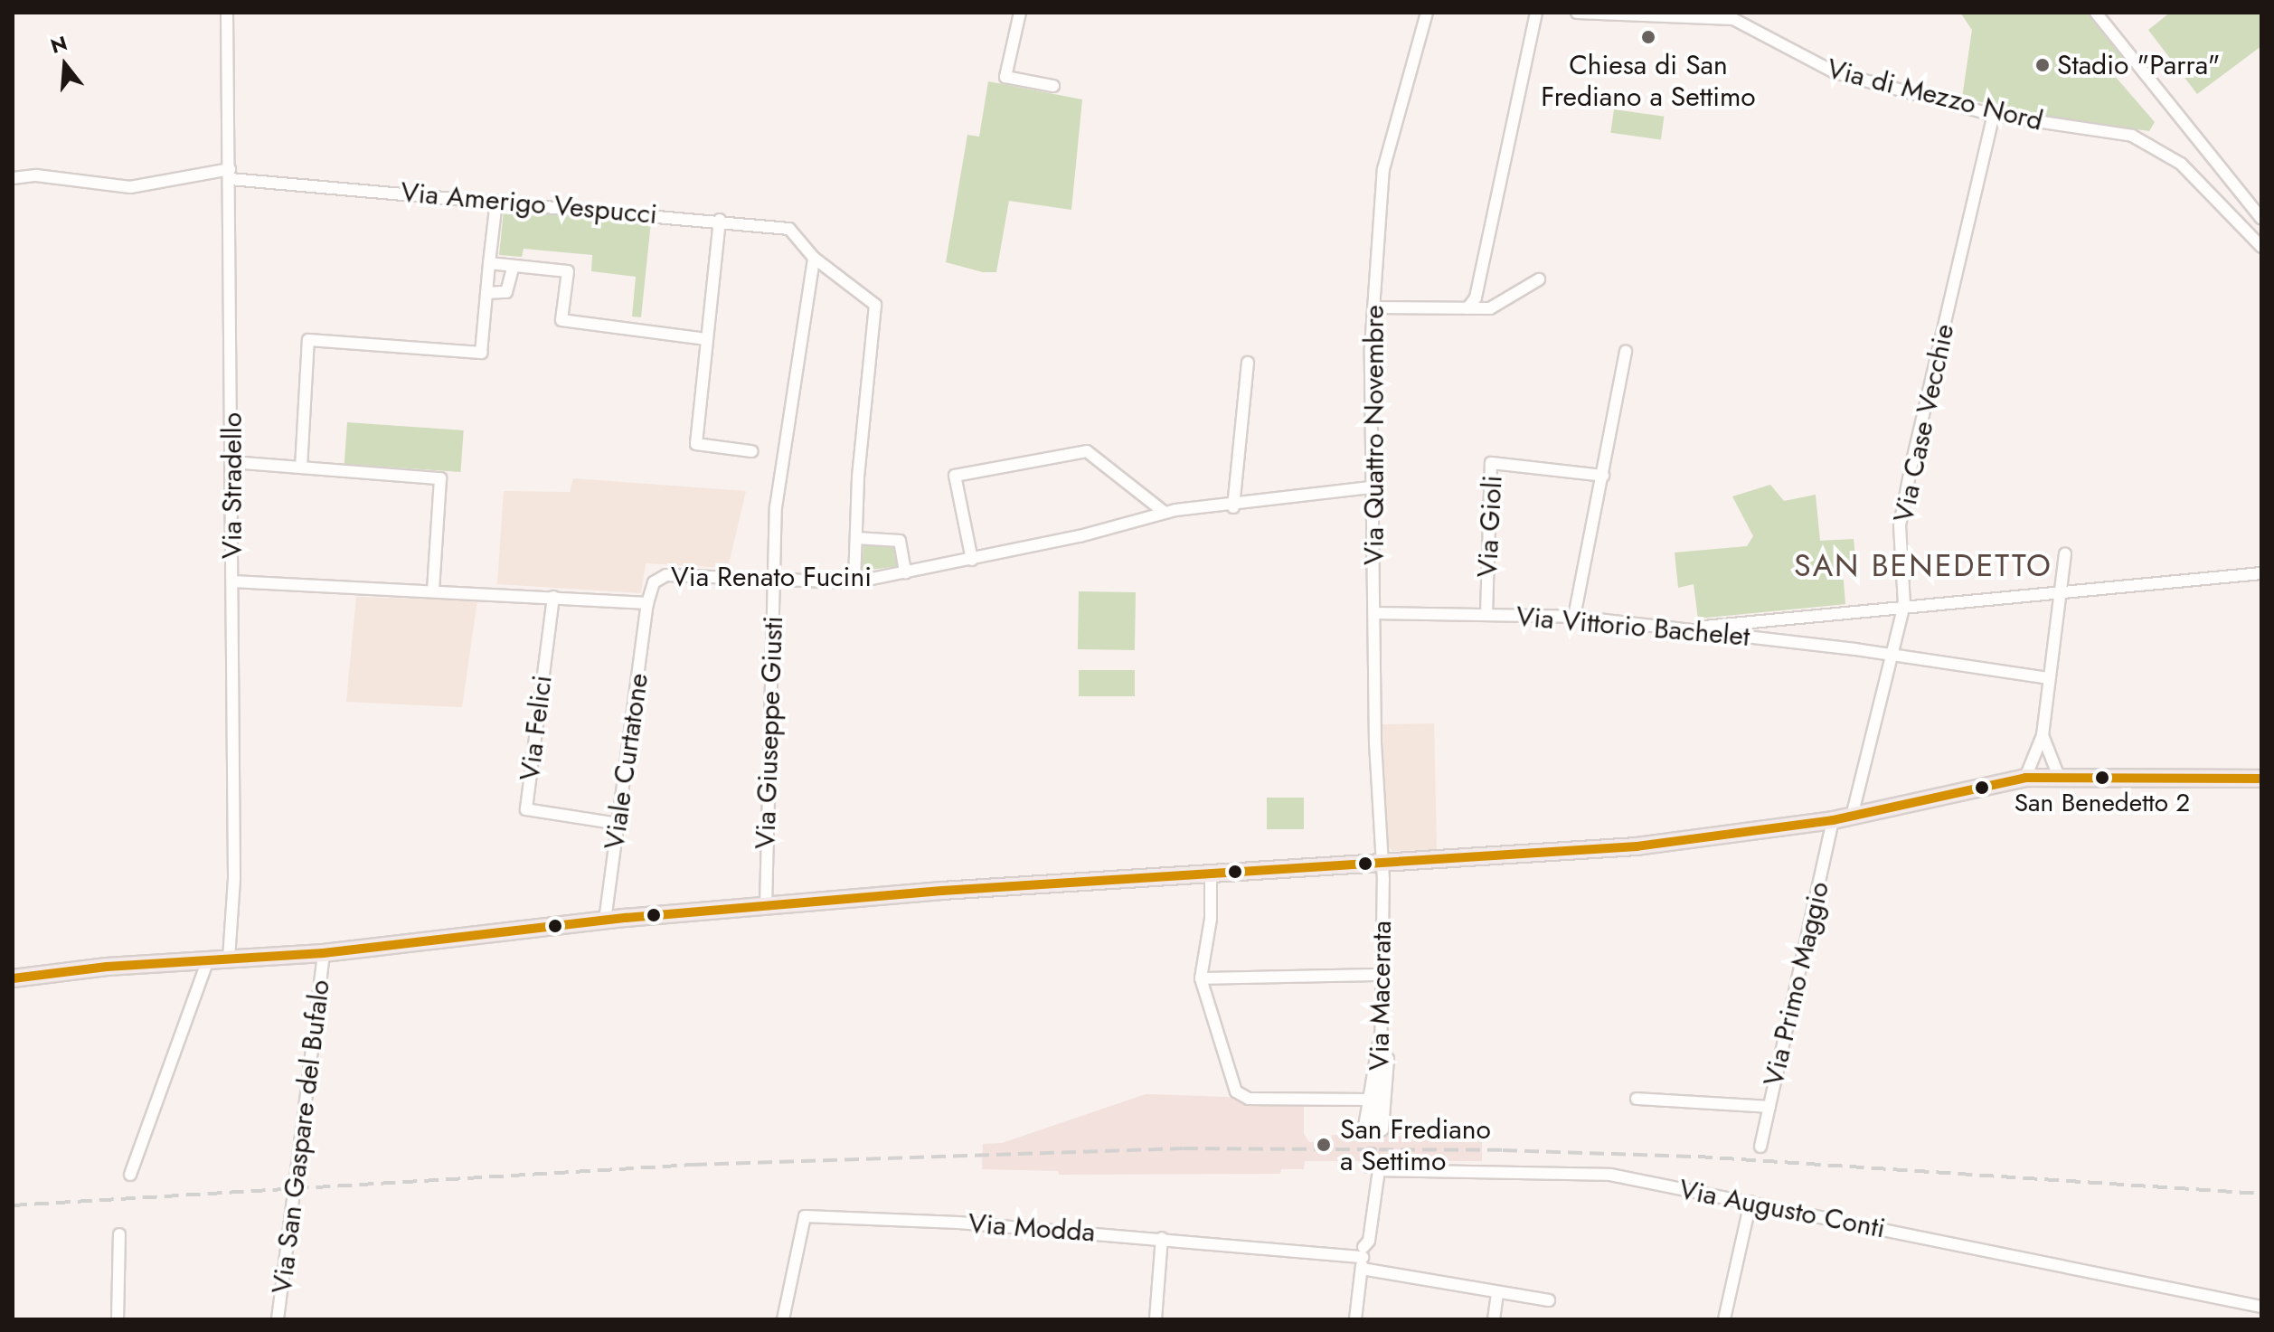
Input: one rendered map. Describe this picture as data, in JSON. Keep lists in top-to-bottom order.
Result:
{
  "streets": {
    "street": [
      "Via di Mezzo Nord",
      "Via Amerigo Vespucci",
      "Via Case Vecchie",
      "Via Quattro Novembre",
      "Via Stradello",
      "Via Gioli",
      "Via Renato Fucini",
      "Via Vittorio Bachelet",
      "Via Felici",
      "Via Giuseppe Giusti",
      "Viale Curtatone",
      "Via Primo Maggio",
      "Via Macerata",
      "Via San Gaspare del Bufalo",
      "Via Augusto Conti",
      "Via Modda"
    ]
  },
  "crossings": [
    ["Via di Mezzo Nord", "Via Case Vecchie"],
    ["Via Amerigo Vespucci", "Via Stradello"],
    ["Via Amerigo Vespucci", "Via Giuseppe Giusti"],
    ["Via Case Vecchie", "Via Vittorio Bachelet"],
    ["Via Quattro Novembre", "Via Renato Fucini"],
    ["Via Quattro Novembre", "Via Vittorio Bachelet"],
    ["Via Quattro Novembre", "Via Macerata"],
    ["Via Stradello", "Via Renato Fucini"],
    ["Via Gioli", "Via Vittorio Bachelet"],
    ["Via Renato Fucini", "Via Felici"],
    ["Via Renato Fucini", "Via Giuseppe Giusti"],
    ["Via Renato Fucini", "Viale Curtatone"],
    ["Via Felici", "Viale Curtatone"],
    ["Via Augusto Conti", "Via Modda"]
  ],
  "districts": ["SAN BENEDETTO"],
  "places": [
    "Chiesa di San Frediano a Settimo",
    "Stadio \"Parra\"",
    "San Benedetto 2",
    "San Frediano a Settimo"
  ],
  "north": "top"
}
